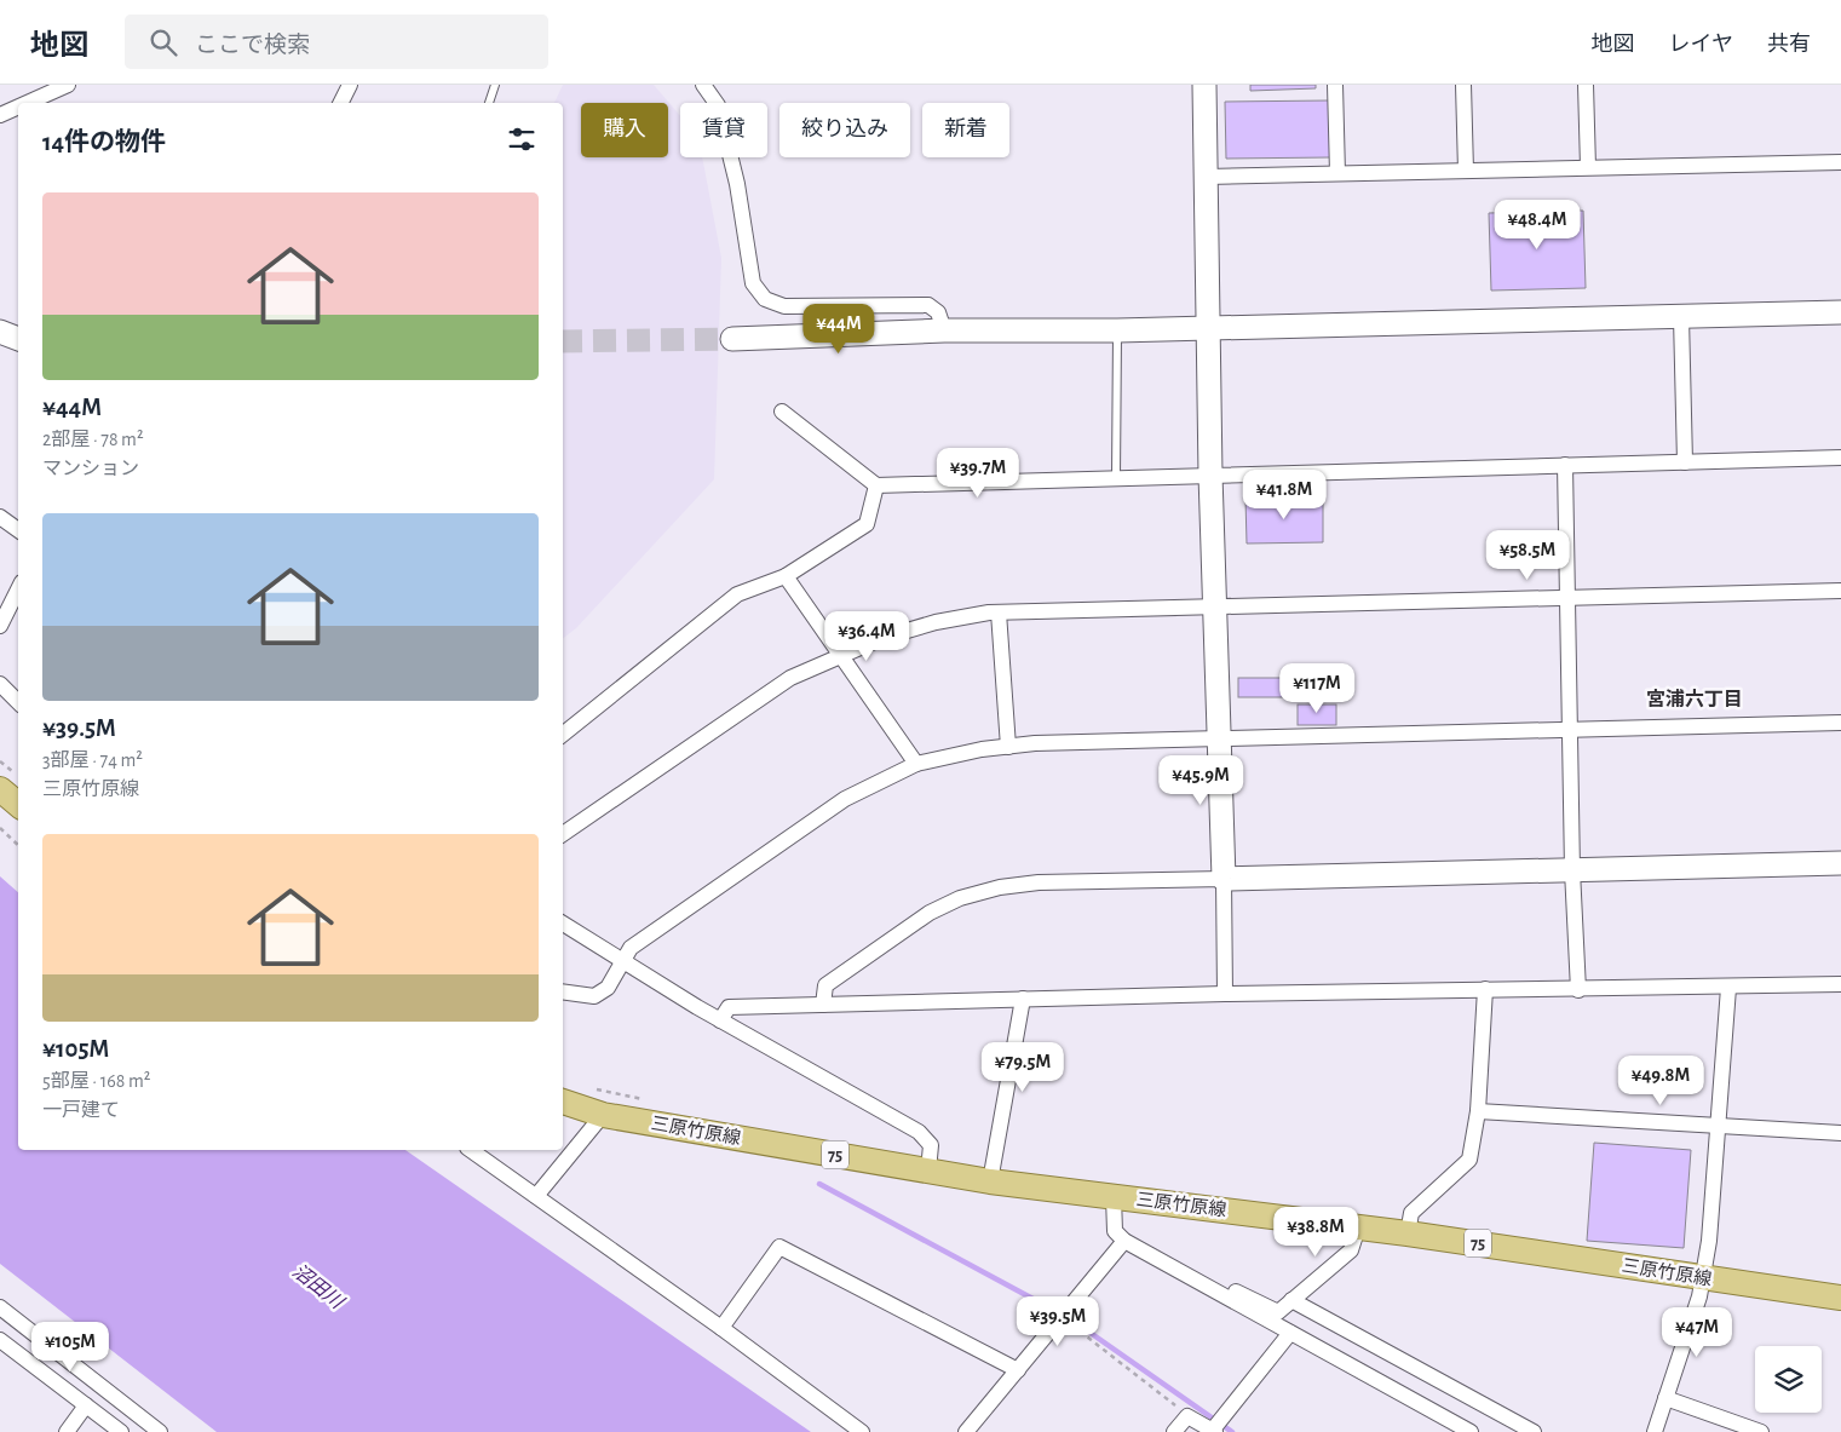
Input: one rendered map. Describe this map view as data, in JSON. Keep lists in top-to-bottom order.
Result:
{
  "streets": {
    "main road": ["三原竹原線", "75"]
  },
  "districts": ["宮浦六丁目"],
  "water": ["沼田川"],
  "page": {
    "header": "地図",
    "search": "ここで検索",
    "nav": ["地図", "レイヤ", "共有"],
    "chip": [
      "購入",
      "賃貸",
      "絞り込み",
      "新着"
    ],
    "heading": "14件の物件",
    "list": [
      {
        "name": "¥44M",
        "note": "2部屋 · 78 m² · マンション"
      },
      {
        "name": "¥39.5M",
        "note": "3部屋 · 74 m² · 三原竹原線"
      },
      {
        "name": "¥105M",
        "note": "5部屋 · 168 m² · 一戸建て"
      }
    ],
    "price": [
      "¥48.4M",
      "¥44M",
      "¥39.7M",
      "¥41.8M",
      "¥58.5M",
      "¥36.4M",
      "¥117M",
      "¥45.9M",
      "¥79.5M",
      "¥49.8M",
      "¥38.8M",
      "¥39.5M",
      "¥47M",
      "¥105M"
    ]
  }
}
